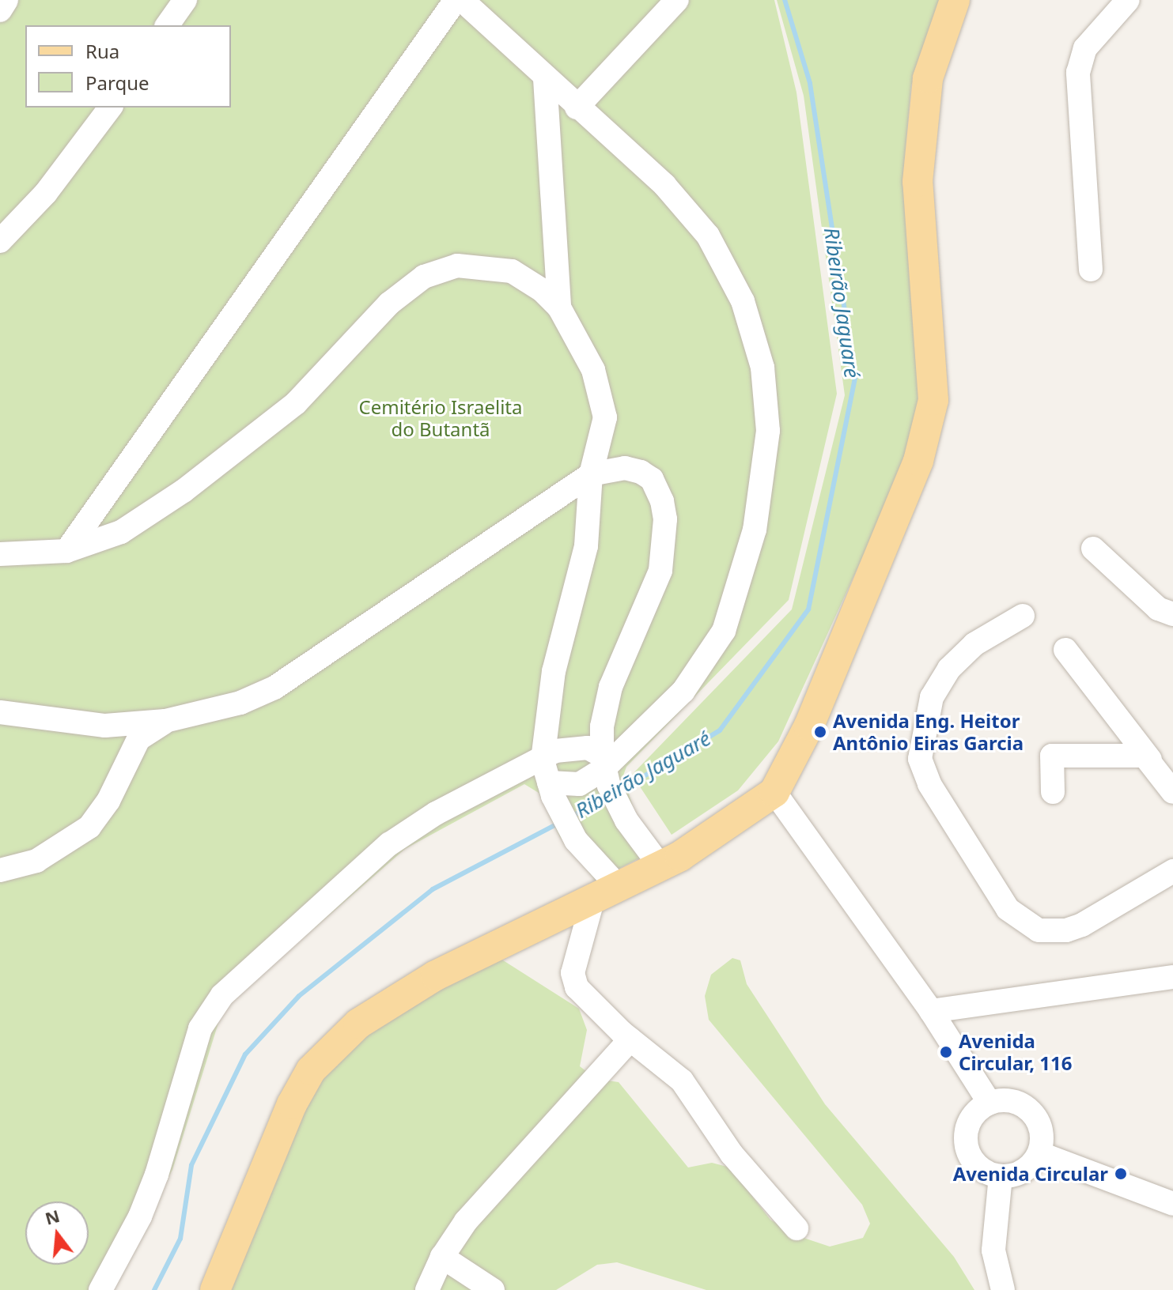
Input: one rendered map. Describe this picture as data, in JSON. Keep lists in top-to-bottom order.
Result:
{
  "water": ["Ribeirão Jaguaré"],
  "parks": ["Cemitério Israelita do Butantã"],
  "places": ["Avenida Eng. Heitor Antônio Eiras Garcia", "Avenida Circular, 116", "Avenida Circular"],
  "legend": ["Rua", "Parque"],
  "north": "top"
}
